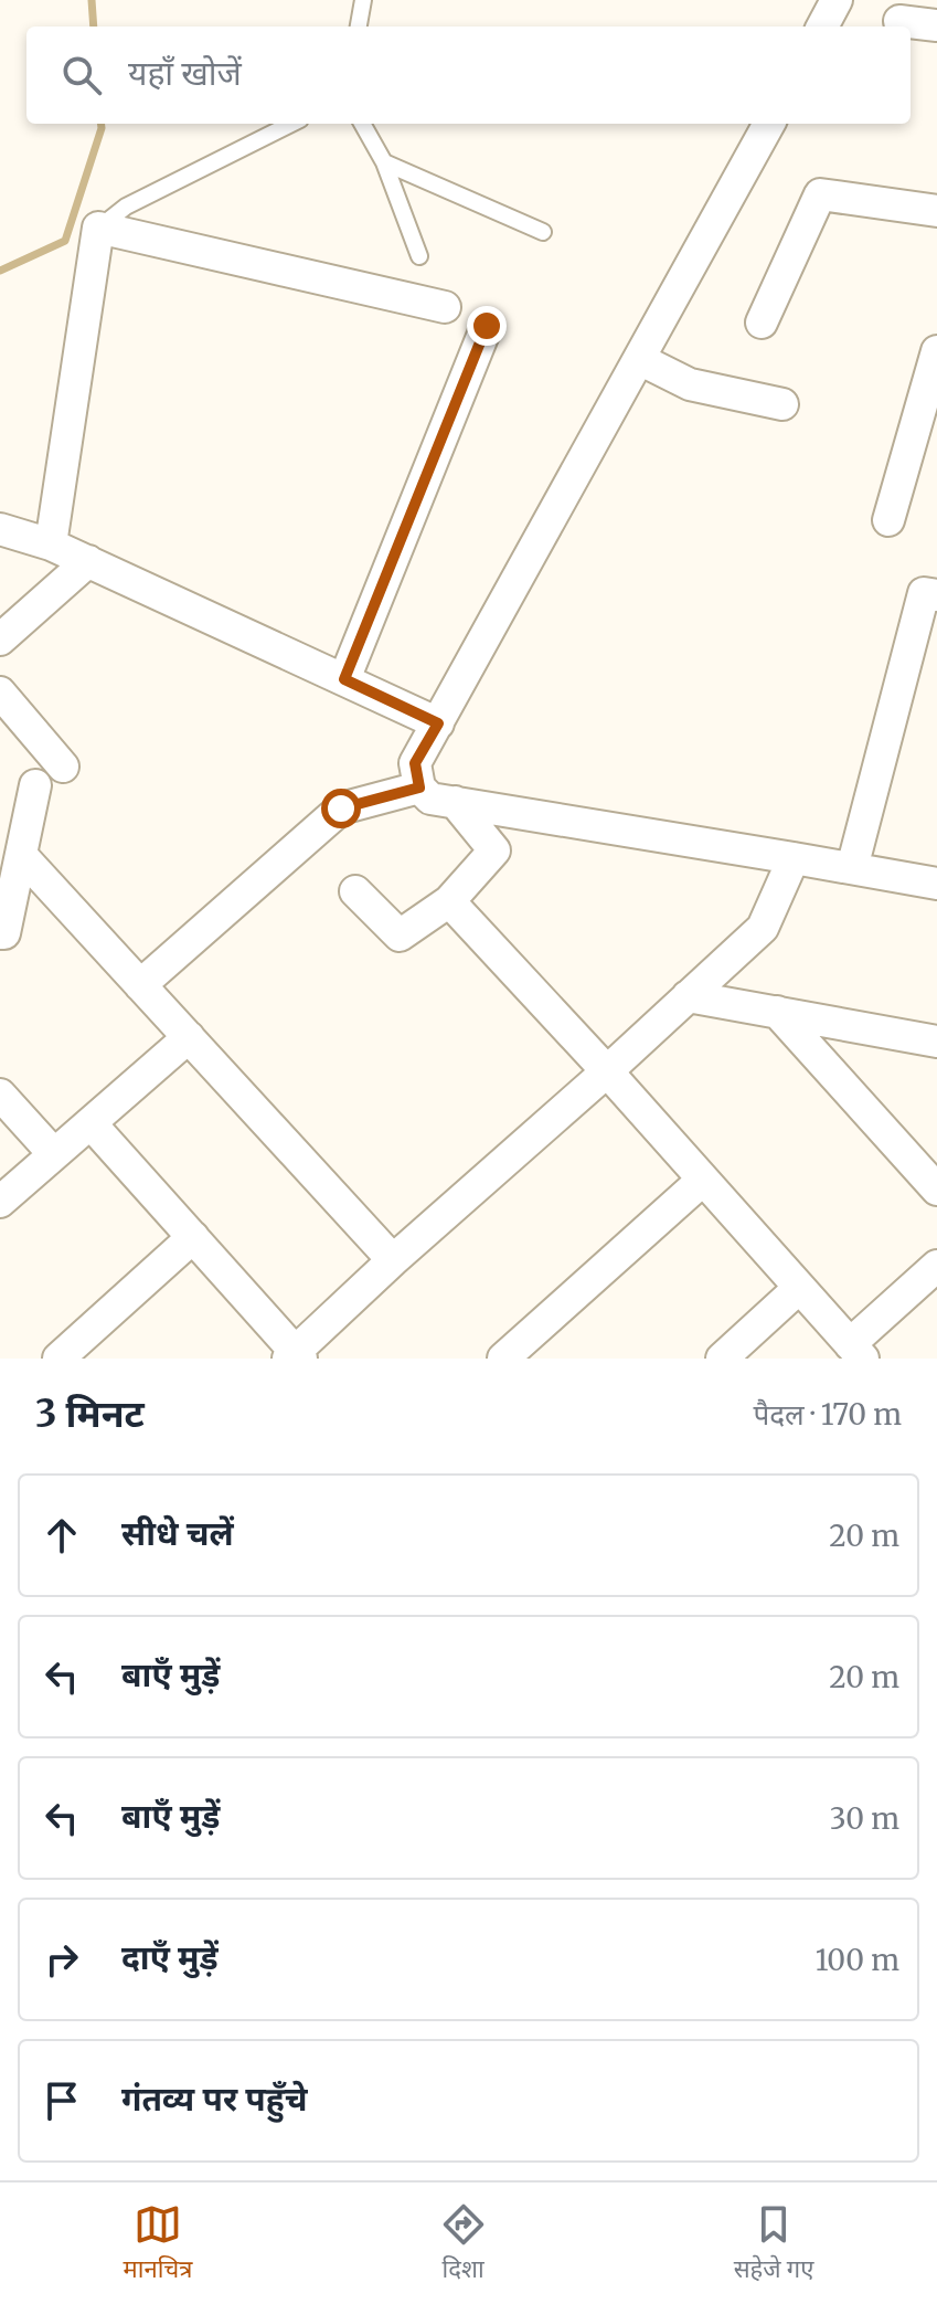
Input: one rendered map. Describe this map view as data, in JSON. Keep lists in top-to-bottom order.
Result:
{
  "page": {
    "search": "यहाँ खोजें",
    "heading": ["3 मिनट", "पैदल · 170 m"],
    "list": [
      ["सीधे चलें", "20 m"],
      ["बाएँ मुड़ें", "20 m"],
      ["बाएँ मुड़ें", "30 m"],
      ["दाएँ मुड़ें", "100 m"],
      "गंतव्य पर पहुँचे"
    ],
    "nav": ["मानचित्र", "दिशा", "सहेजे गए"]
  }
}
